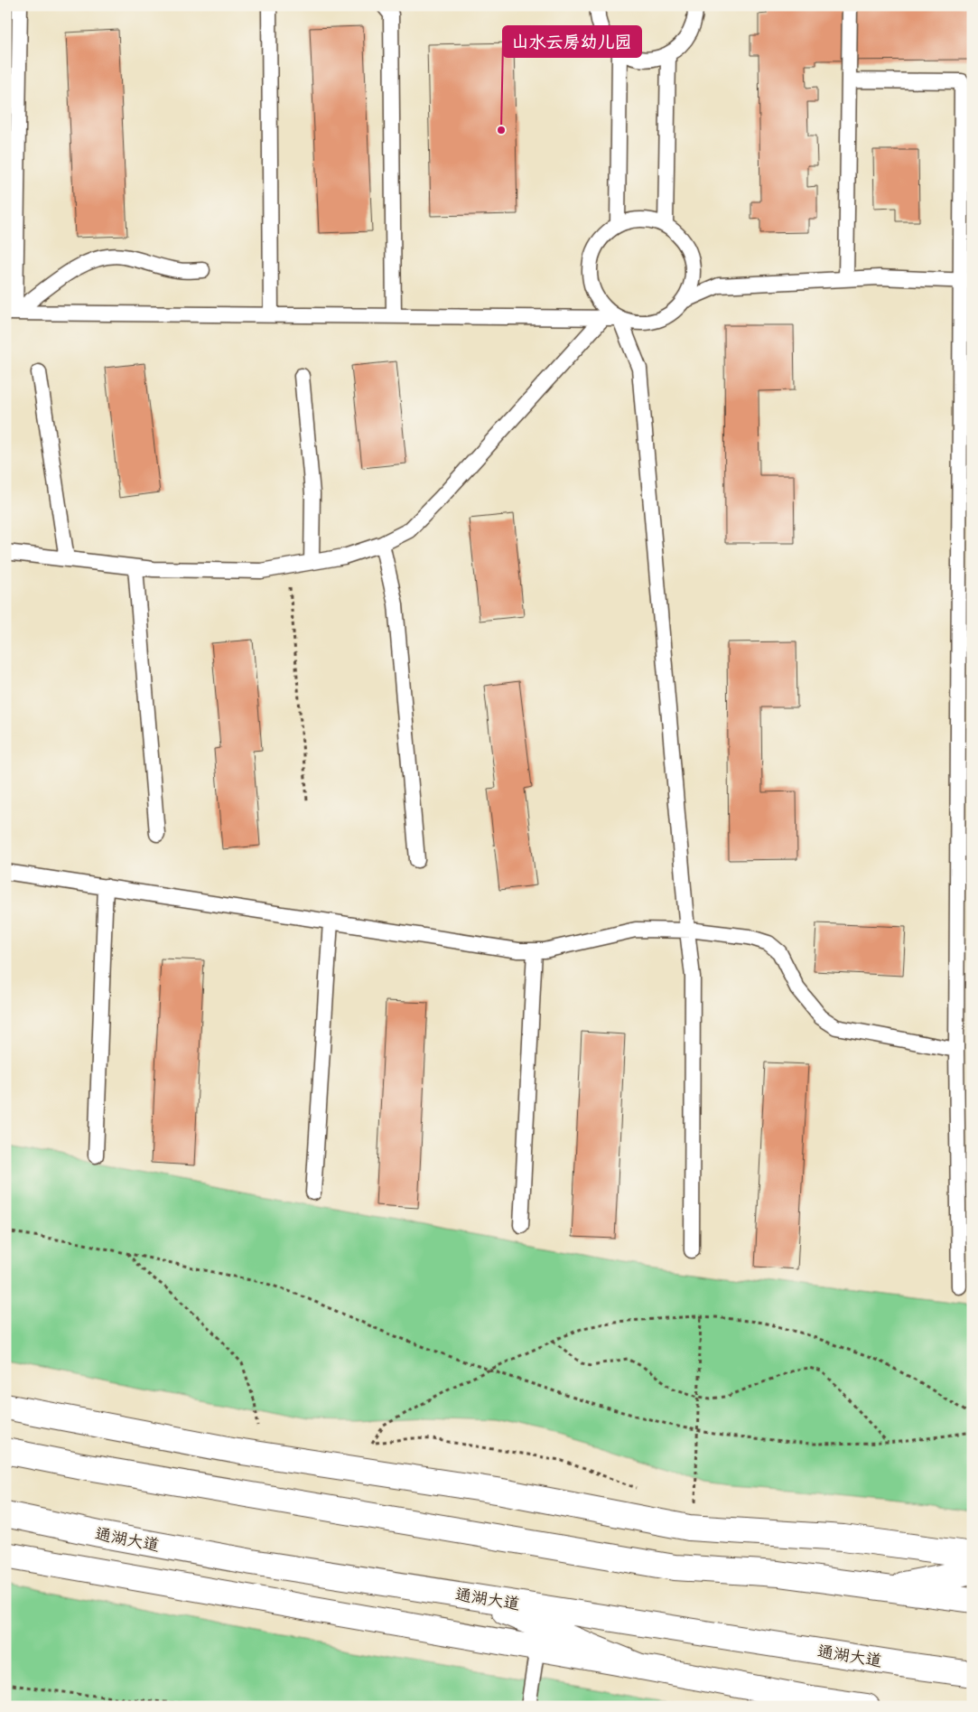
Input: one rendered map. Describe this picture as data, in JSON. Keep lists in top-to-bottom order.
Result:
{
  "streets": {
    "main road": ["通湖大道"]
  },
  "places": ["山水云房幼儿园"]
}
